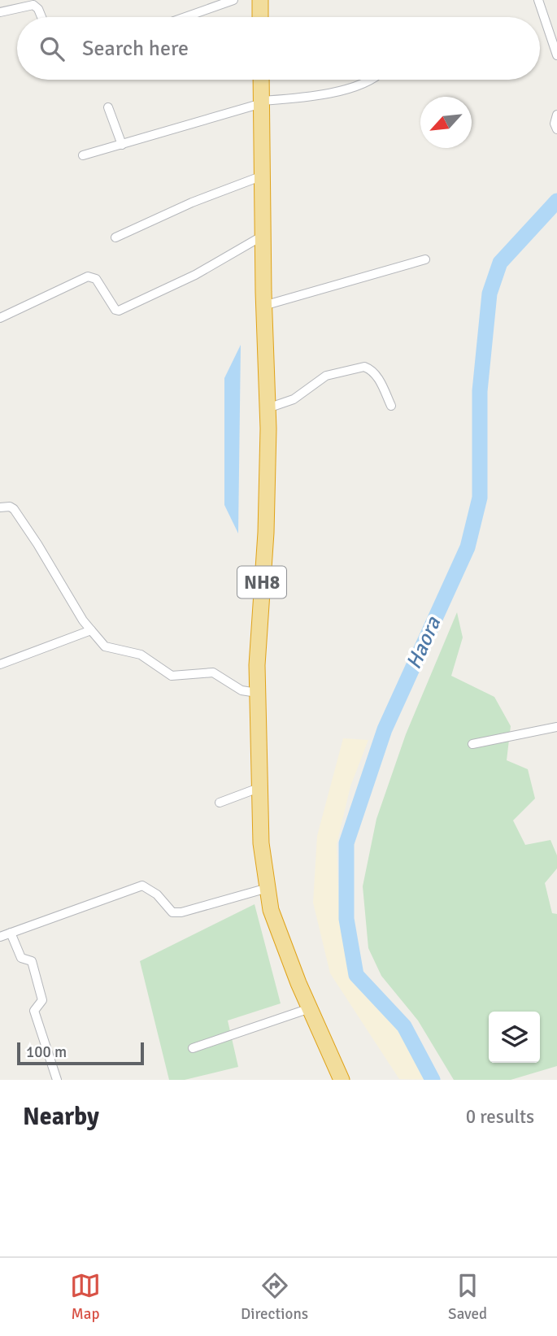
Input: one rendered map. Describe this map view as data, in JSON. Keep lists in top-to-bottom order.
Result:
{
  "streets": {
    "highway": ["NH8"]
  },
  "water": ["Haora"],
  "scale_bar": "100 m",
  "north": "bottom left",
  "page": {
    "search": "Search here",
    "scale": "100 m",
    "heading": ["Nearby", "0 results"],
    "nav": ["Map", "Directions", "Saved"]
  }
}
